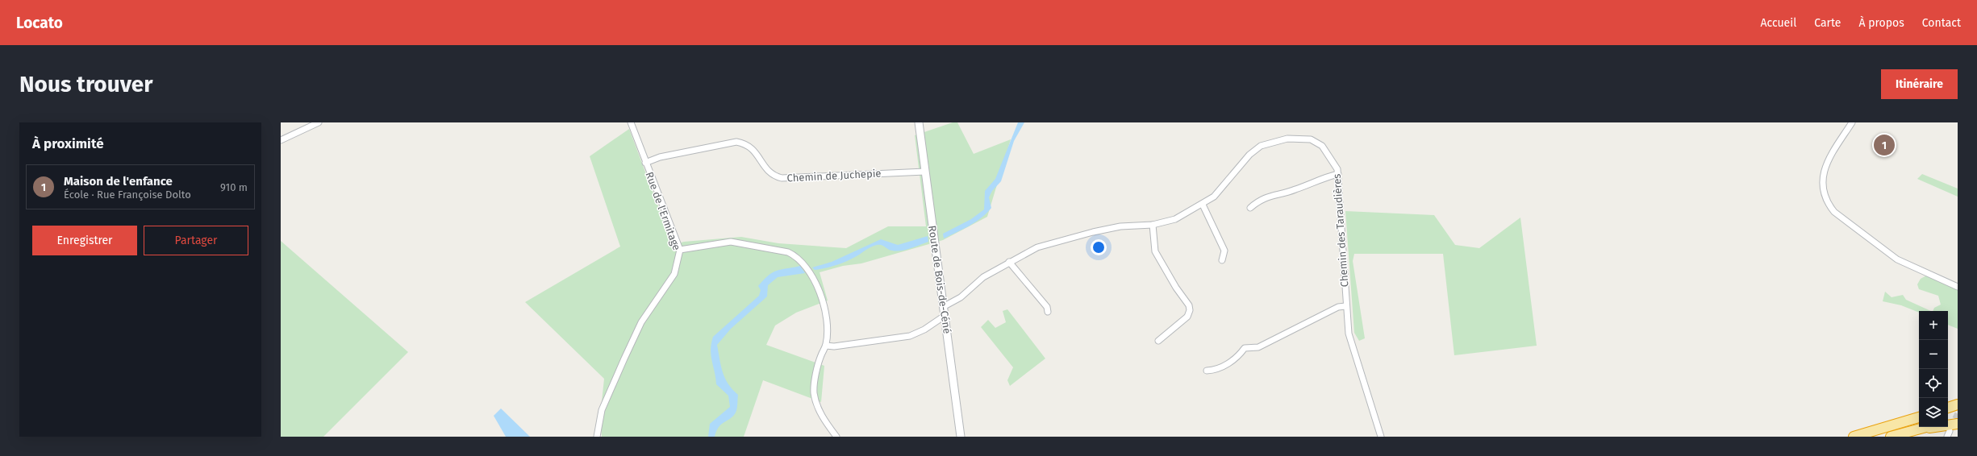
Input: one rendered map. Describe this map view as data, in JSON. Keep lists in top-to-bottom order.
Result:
{
  "streets": {
    "street": [
      "Chemin de Juchepie",
      "Rue de l'Ermitage",
      "Chemin des Taraudières",
      "Route de Bois-de-Céné"
    ]
  },
  "crossings": [
    ["Chemin de Juchepie", "Rue de l'Ermitage"],
    ["Chemin de Juchepie", "Route de Bois-de-Céné"],
    ["Chemin des Taraudières", "Route de Bois-de-Céné"]
  ],
  "page": {
    "header": "Locato",
    "nav": [
      "Accueil",
      "Carte",
      "À propos",
      "Contact"
    ],
    "buttons": [
      "Itinéraire",
      ["Enregistrer", "Partager"]
    ],
    "title": "Nous trouver",
    "heading": "À proximité",
    "pins": "1",
    "list": [
      {
        "mark": "1",
        "name": "Maison de l'enfance",
        "note": "École · Rue Françoise Dolto",
        "value": "910 m"
      }
    ],
    "map_buttons": ["+", "−"]
  }
}
